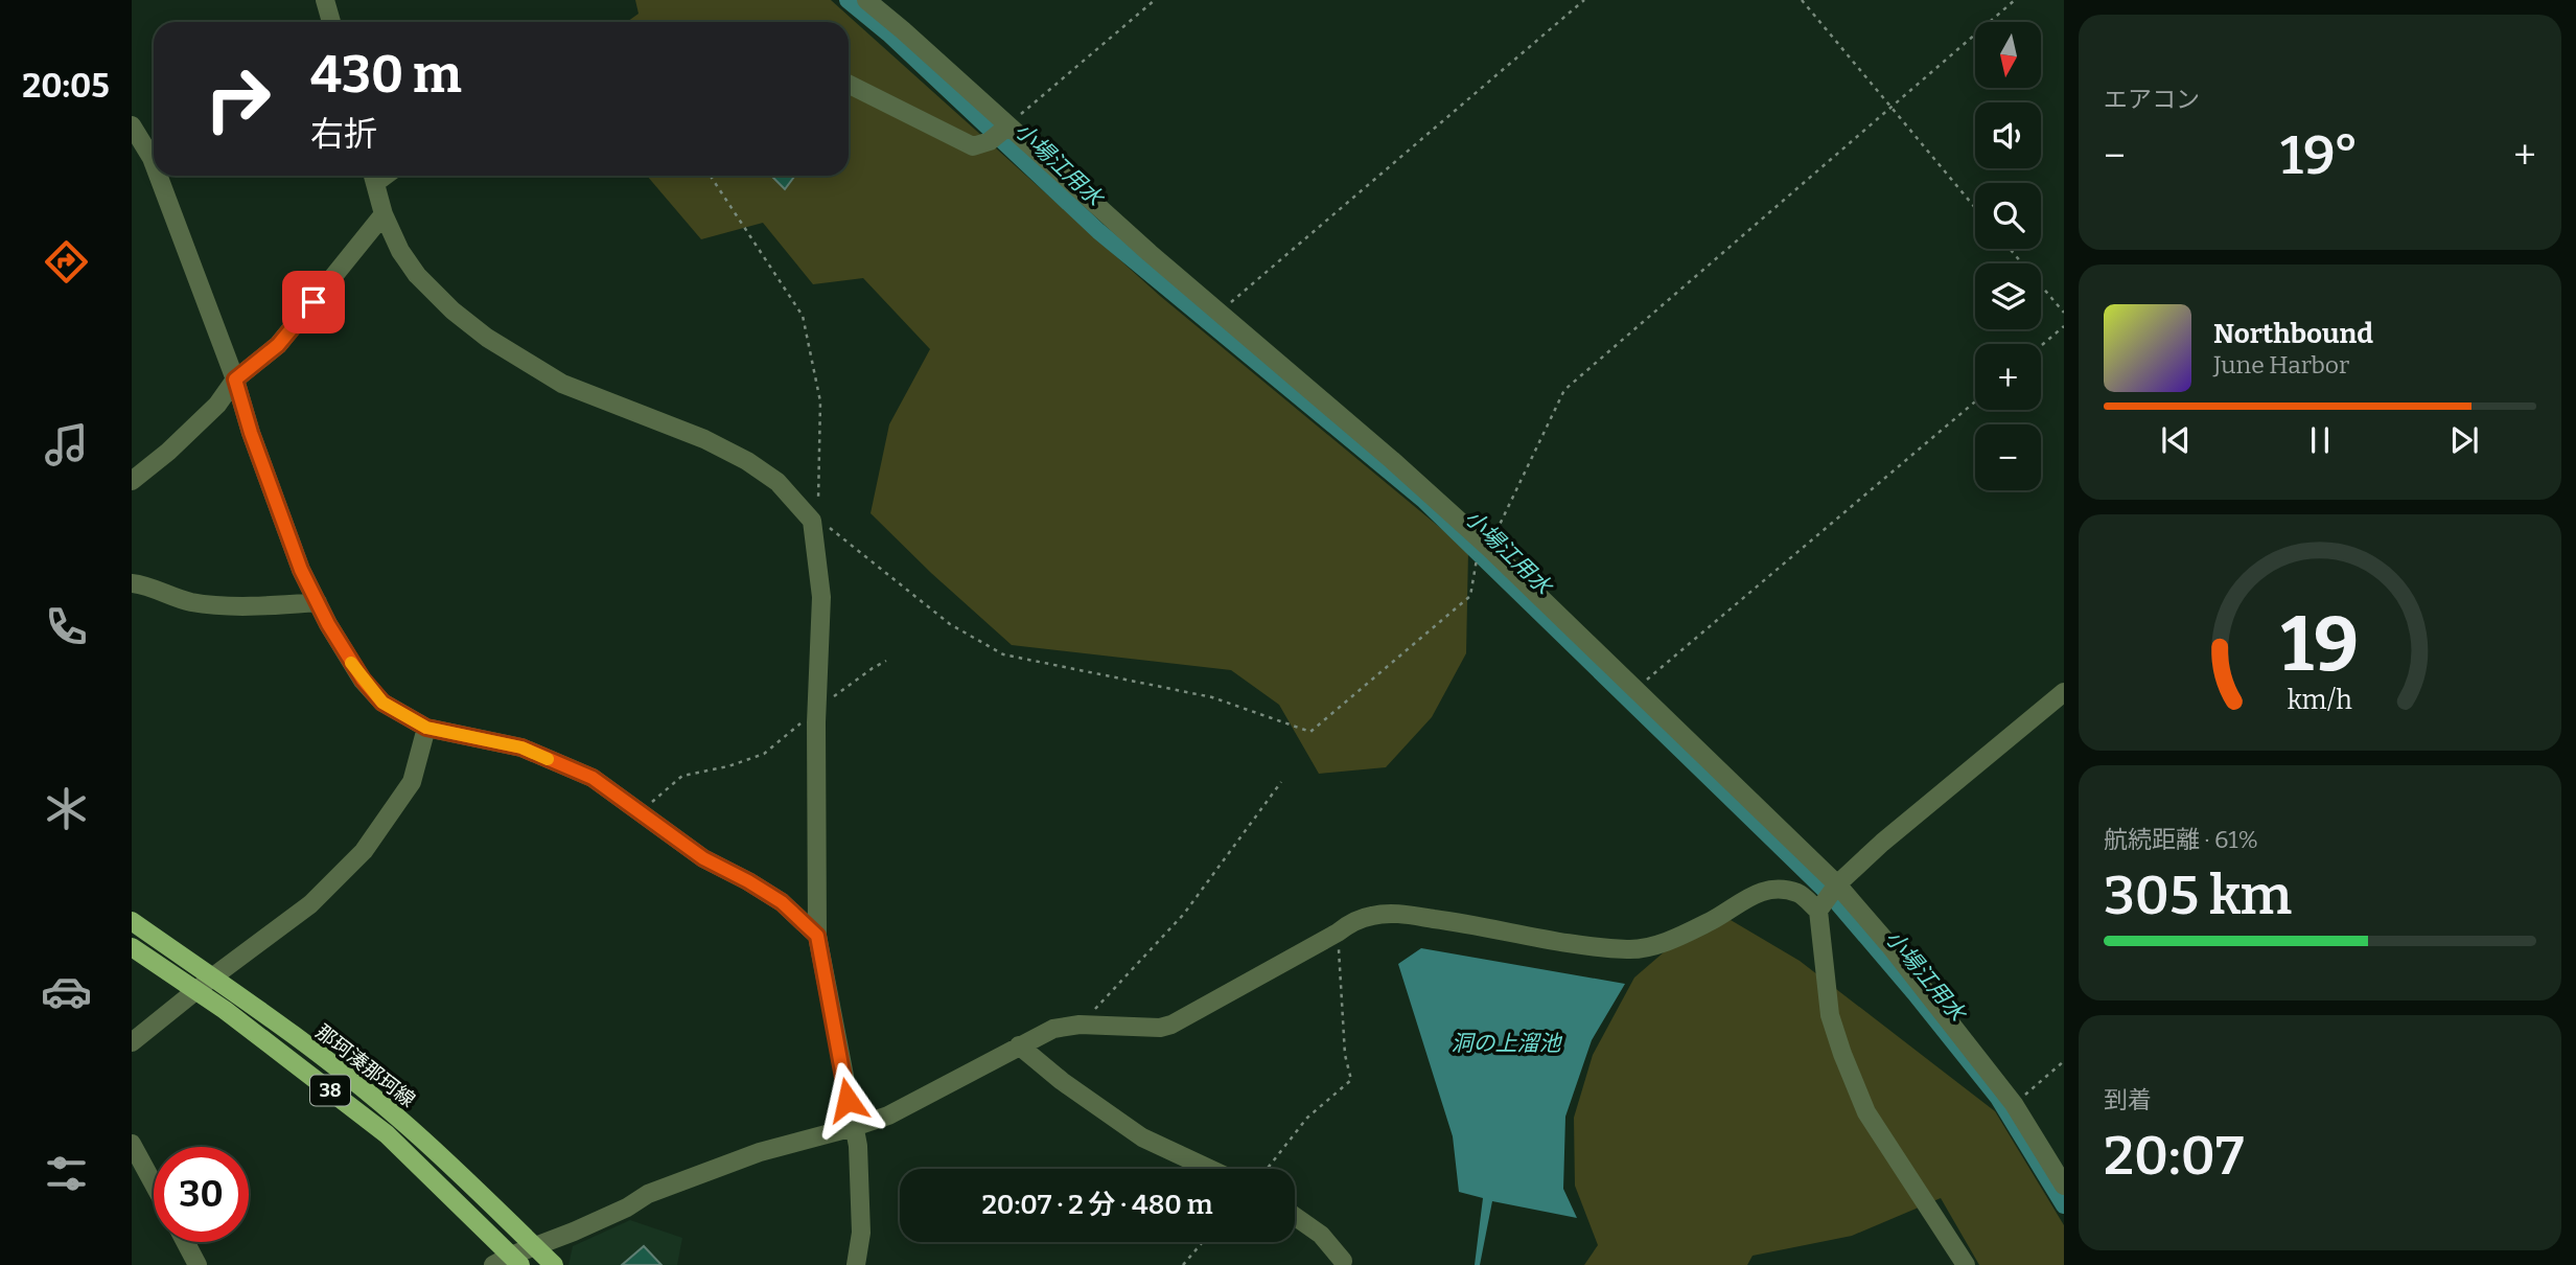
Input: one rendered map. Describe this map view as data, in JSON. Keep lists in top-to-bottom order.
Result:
{
  "streets": {
    "main road": ["那珂湊那珂線", "38"]
  },
  "water": ["小場江用水", "洞の上溜池"],
  "north": "bottom",
  "page": {
    "tabs": "20:05",
    "tile": [
      "エアコン",
      ["航続距離 · 61%", "305 km"],
      ["到着", "20:07"]
    ],
    "map_buttons": ["+", "−"],
    "turn": ["430 m", "右折"],
    "heat": ["−", "19°", "+"],
    "song": ["Northbound", "June Harbor"],
    "limit": "30",
    "trip": "20:07 · 2 分 · 480 m",
    "gauge": ["19", "km/h"]
  }
}
